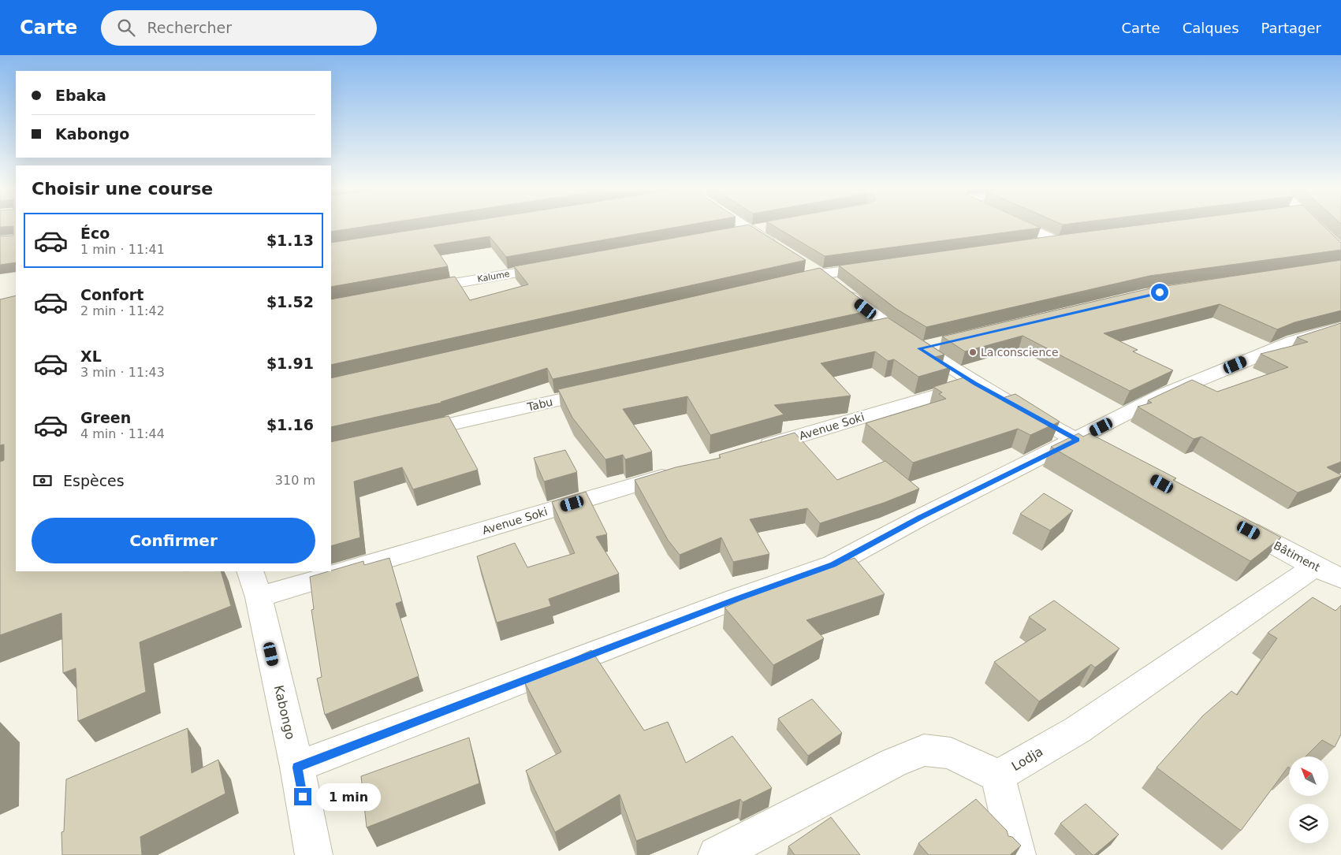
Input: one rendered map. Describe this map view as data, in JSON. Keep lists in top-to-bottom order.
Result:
{
  "streets": {
    "street": [
      "Kalume",
      "Tabu",
      "Avenue Soki",
      "Bâtiment",
      "Kabongo",
      "Lodja"
    ]
  },
  "crossings": [
    ["Avenue Soki", "Kabongo"],
    ["Bâtiment", "Lodja"]
  ],
  "places": ["La conscience"],
  "north": "top left",
  "page": {
    "header": "Carte",
    "search": "Rechercher",
    "nav": ["Carte", "Calques", "Partager"],
    "banner": ["Ebaka", "Kabongo"],
    "heading": "Choisir une course",
    "list": [
      {
        "name": "Éco",
        "note": "1 min · 11:41",
        "value": "$1.13"
      },
      {
        "name": "Confort",
        "note": "2 min · 11:42",
        "value": "$1.52"
      },
      {
        "name": "XL",
        "note": "3 min · 11:43",
        "value": "$1.91"
      },
      {
        "name": "Green",
        "note": "4 min · 11:44",
        "value": "$1.16"
      }
    ],
    "pay": ["Espèces", "310 m"],
    "buttons": "Confirmer",
    "bubble": "1 min"
  }
}
